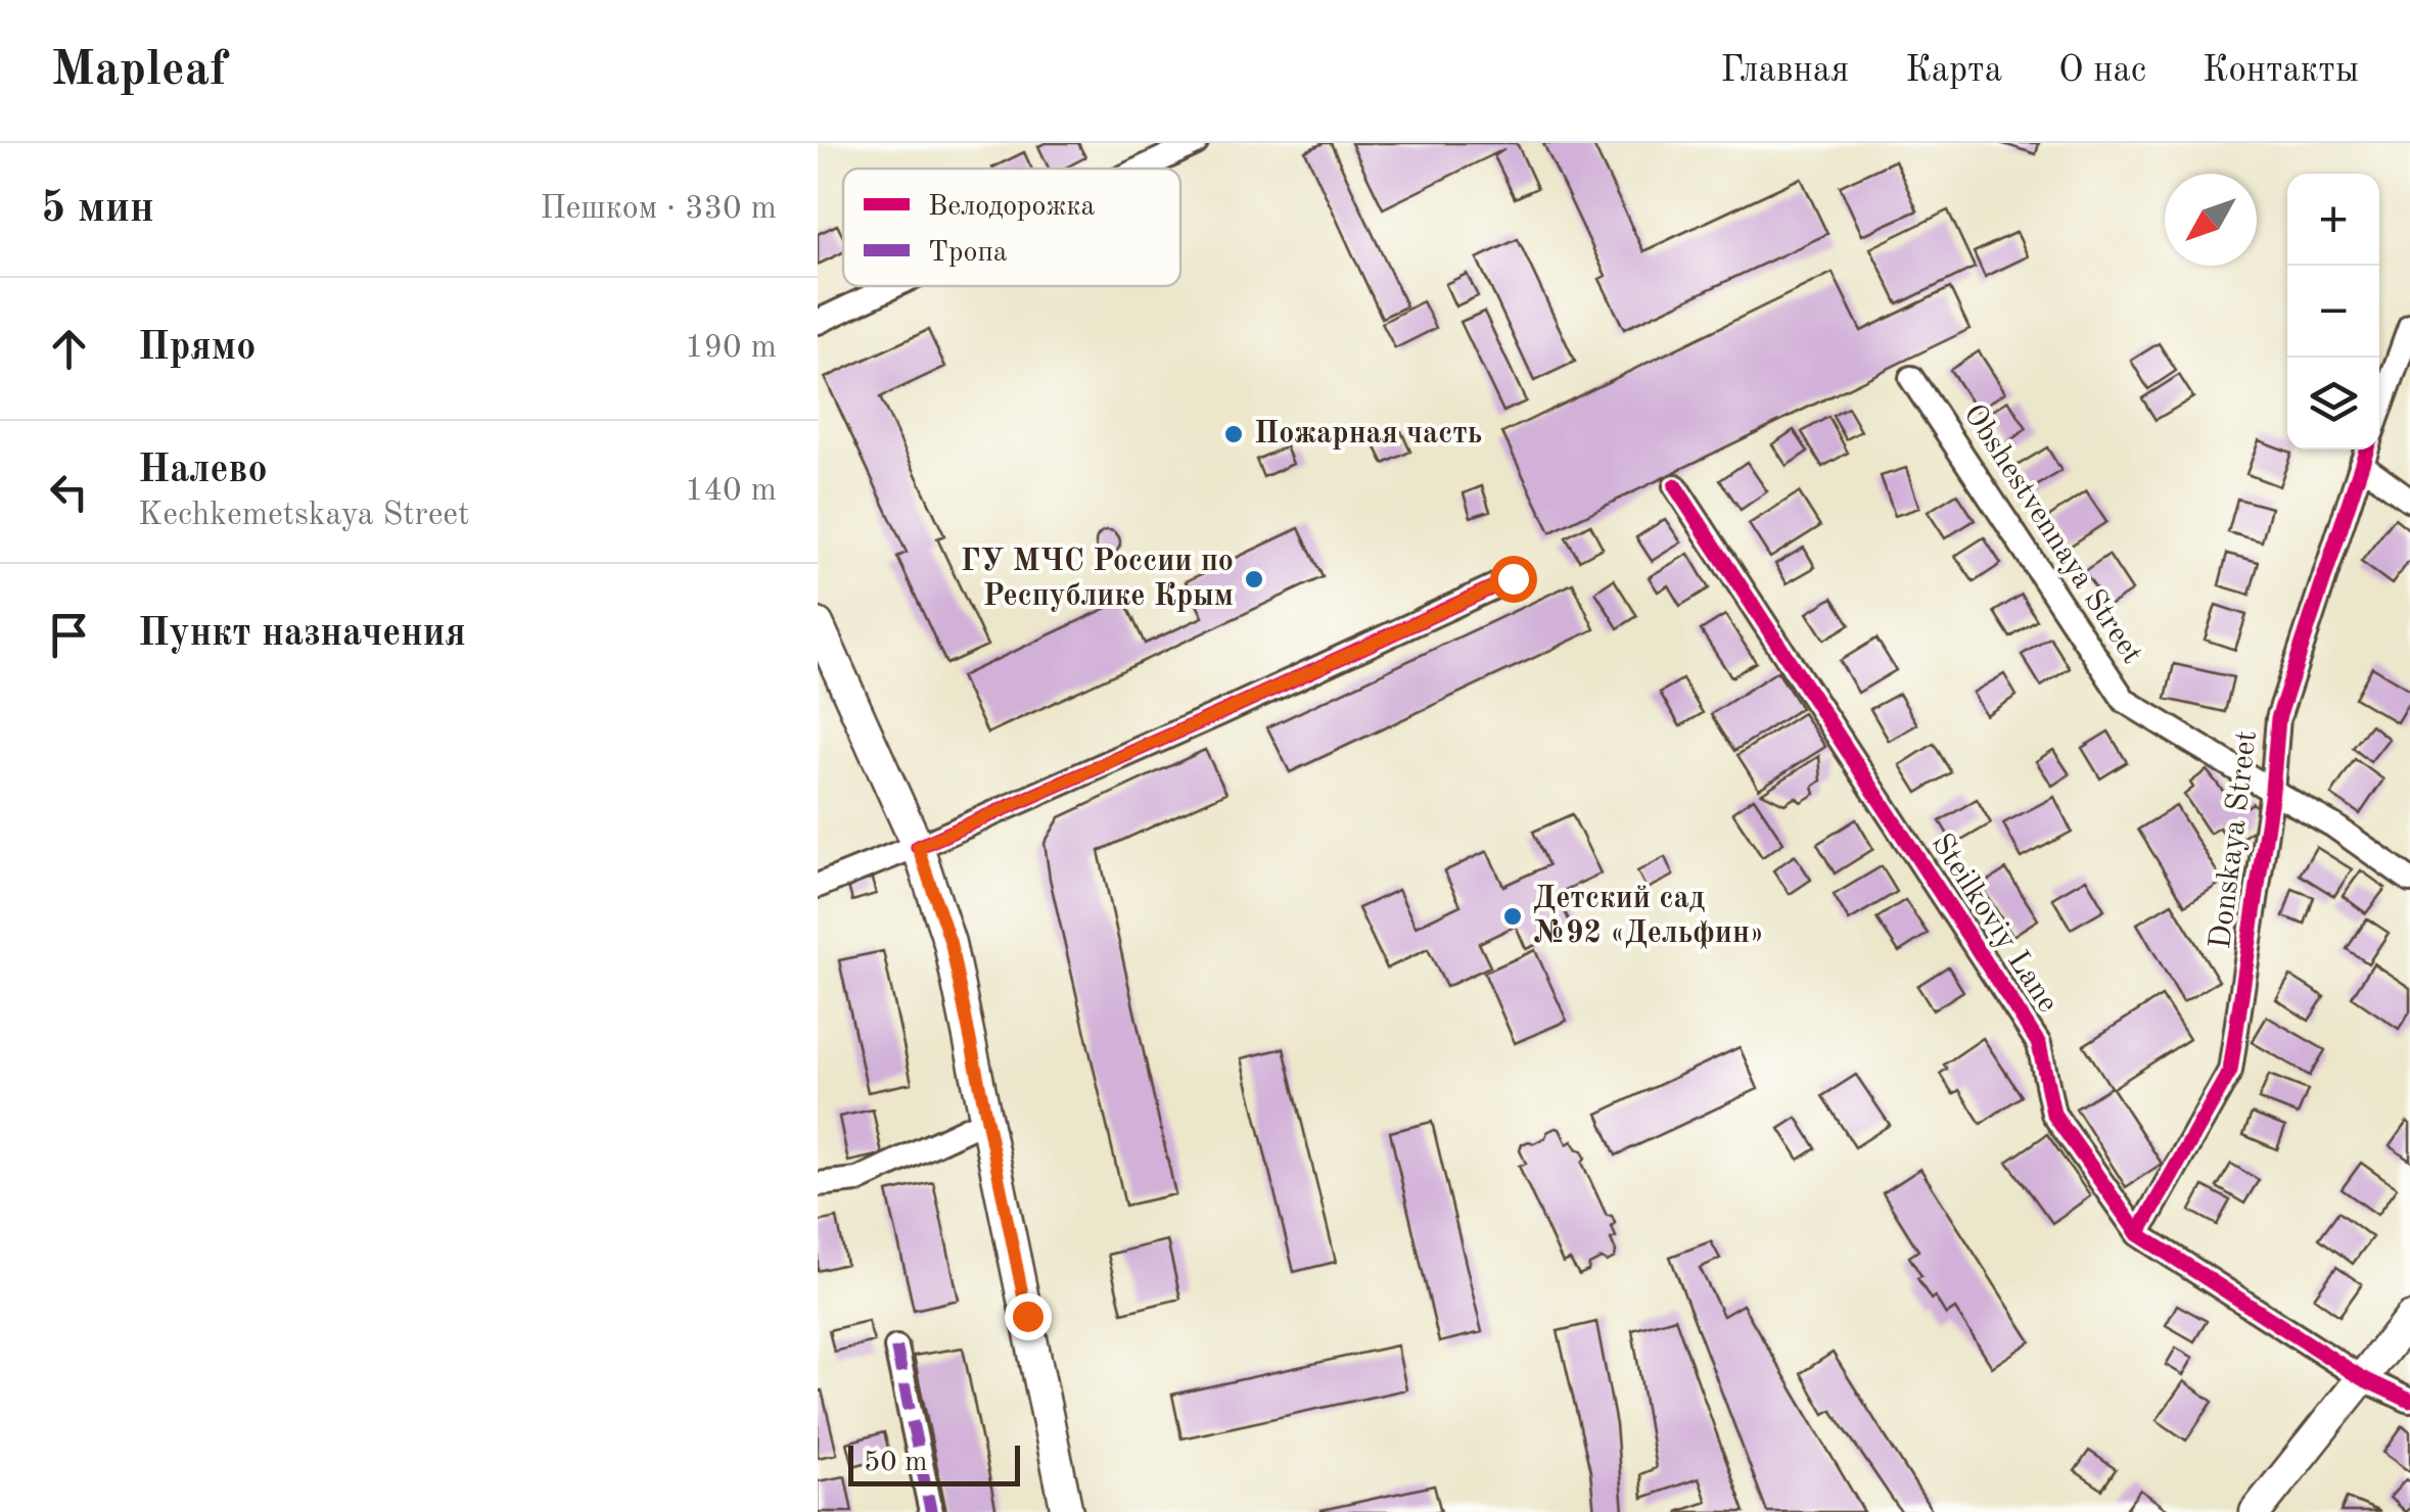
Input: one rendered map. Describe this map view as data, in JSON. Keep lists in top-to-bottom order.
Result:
{
  "streets": {
    "street": ["Obshestvennaya Street", "Donskaya Street", "Steilkoviy Lane"]
  },
  "crossings": [
    ["Obshestvennaya Street", "Donskaya Street"],
    ["Donskaya Street", "Steilkoviy Lane"]
  ],
  "places": ["Пожарная часть", "ГУ МЧС России по Республике Крым", "Детский сад №92 «Дельфин»"],
  "legend": ["Велодорожка", "Тропа"],
  "scale_bar": "50 m",
  "north": "bottom left",
  "page": {
    "header": "Mapleaf",
    "nav": [
      "Главная",
      "Карта",
      "О нас",
      "Контакты"
    ],
    "heading": ["5 мин", "Пешком · 330 m"],
    "map_buttons": ["+", "−"],
    "list": [
      ["Прямо", "190 m"],
      ["Налево", "Kechkemetskaya Street", "140 m"],
      "Пункт назначения"
    ],
    "scale": "50 m"
  }
}
